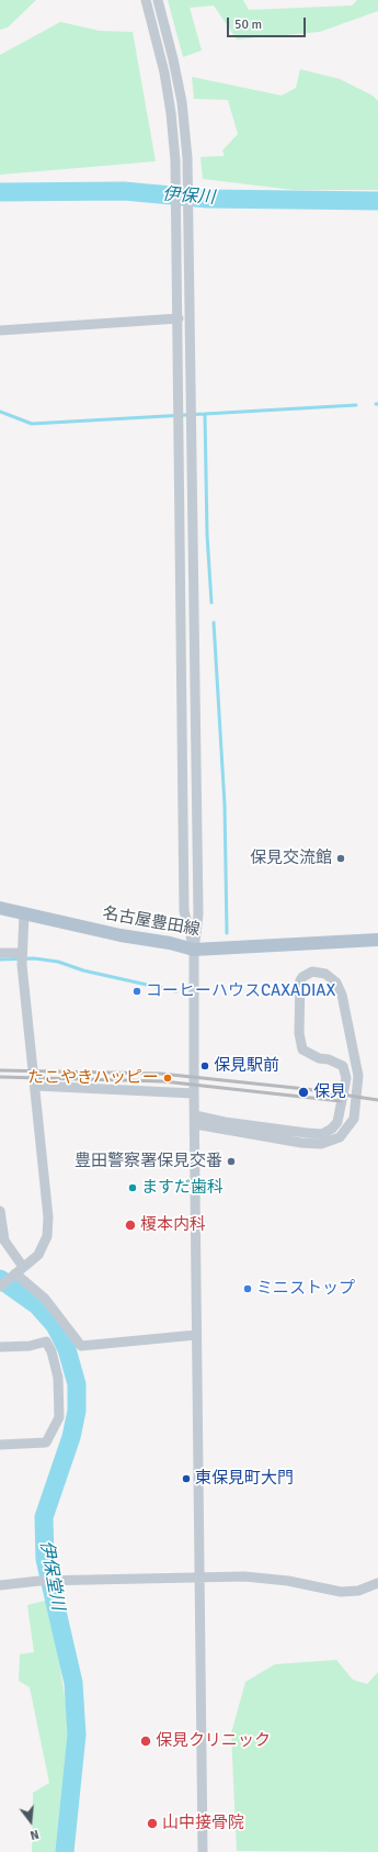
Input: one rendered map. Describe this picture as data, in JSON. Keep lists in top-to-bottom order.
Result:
{
  "streets": {
    "main road": ["名古屋豊田線"]
  },
  "water": ["伊保川", "伊保堂川"],
  "places": [
    "保見交流館",
    "コーヒーハウスCAXADIAX",
    "保見駅前",
    "たこやきハッピー",
    "保見",
    "豊田警察署保見交番",
    "ますだ歯科",
    "榎本内科",
    "ミニストップ",
    "東保見町大門",
    "保見クリニック",
    "山中接骨院"
  ],
  "scale_bar": "50 m",
  "north": "bottom"
}
